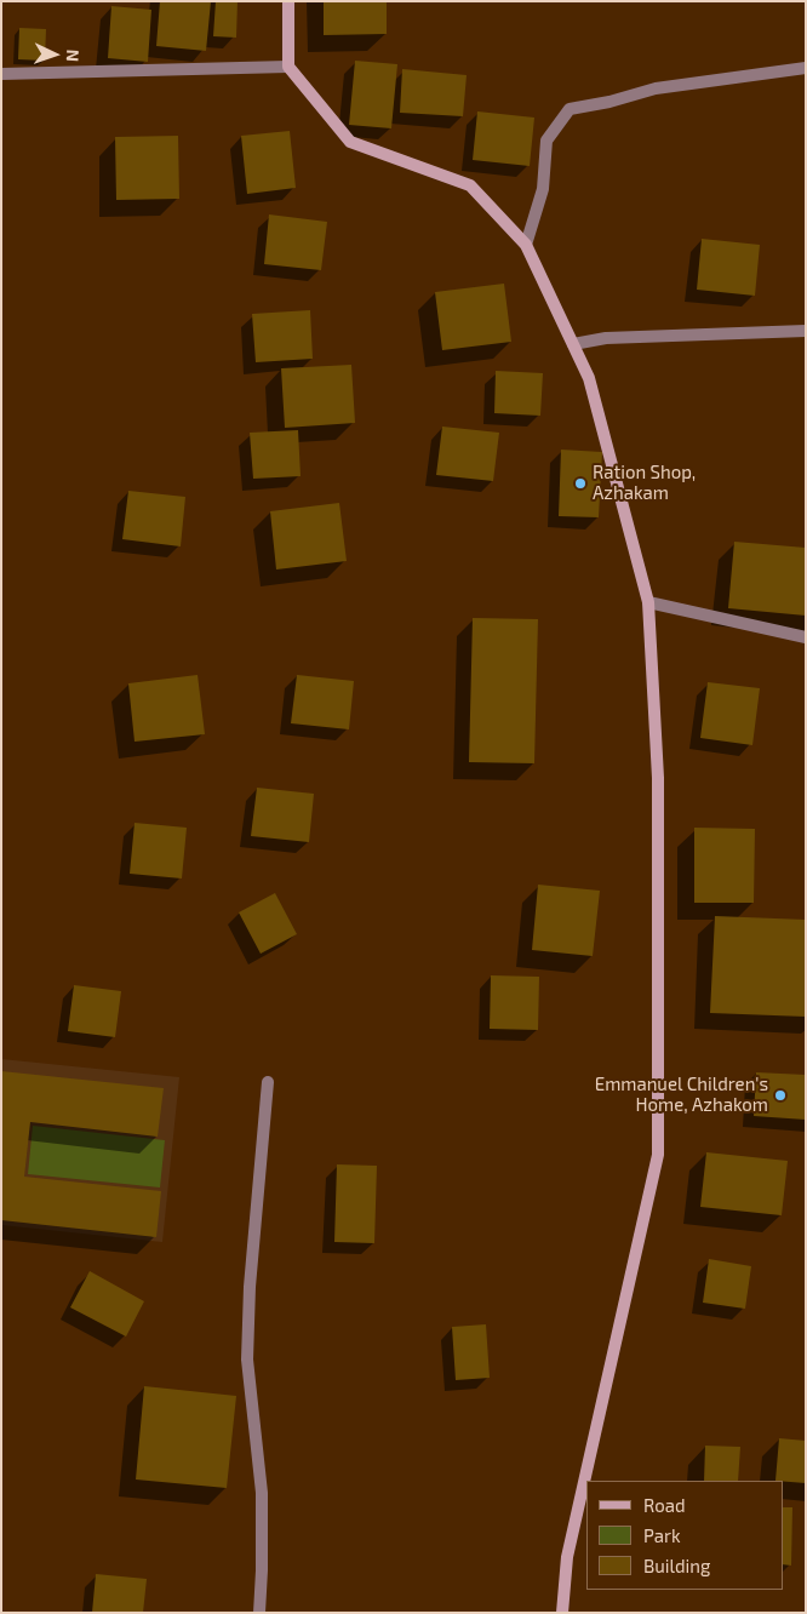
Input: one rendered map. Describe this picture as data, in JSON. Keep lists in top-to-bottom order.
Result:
{
  "places": ["Ration Shop, Azhakam", "Emmanuel Children's Home, Azhakom"],
  "legend": ["Road", "Park", "Building"],
  "north": "right"
}
